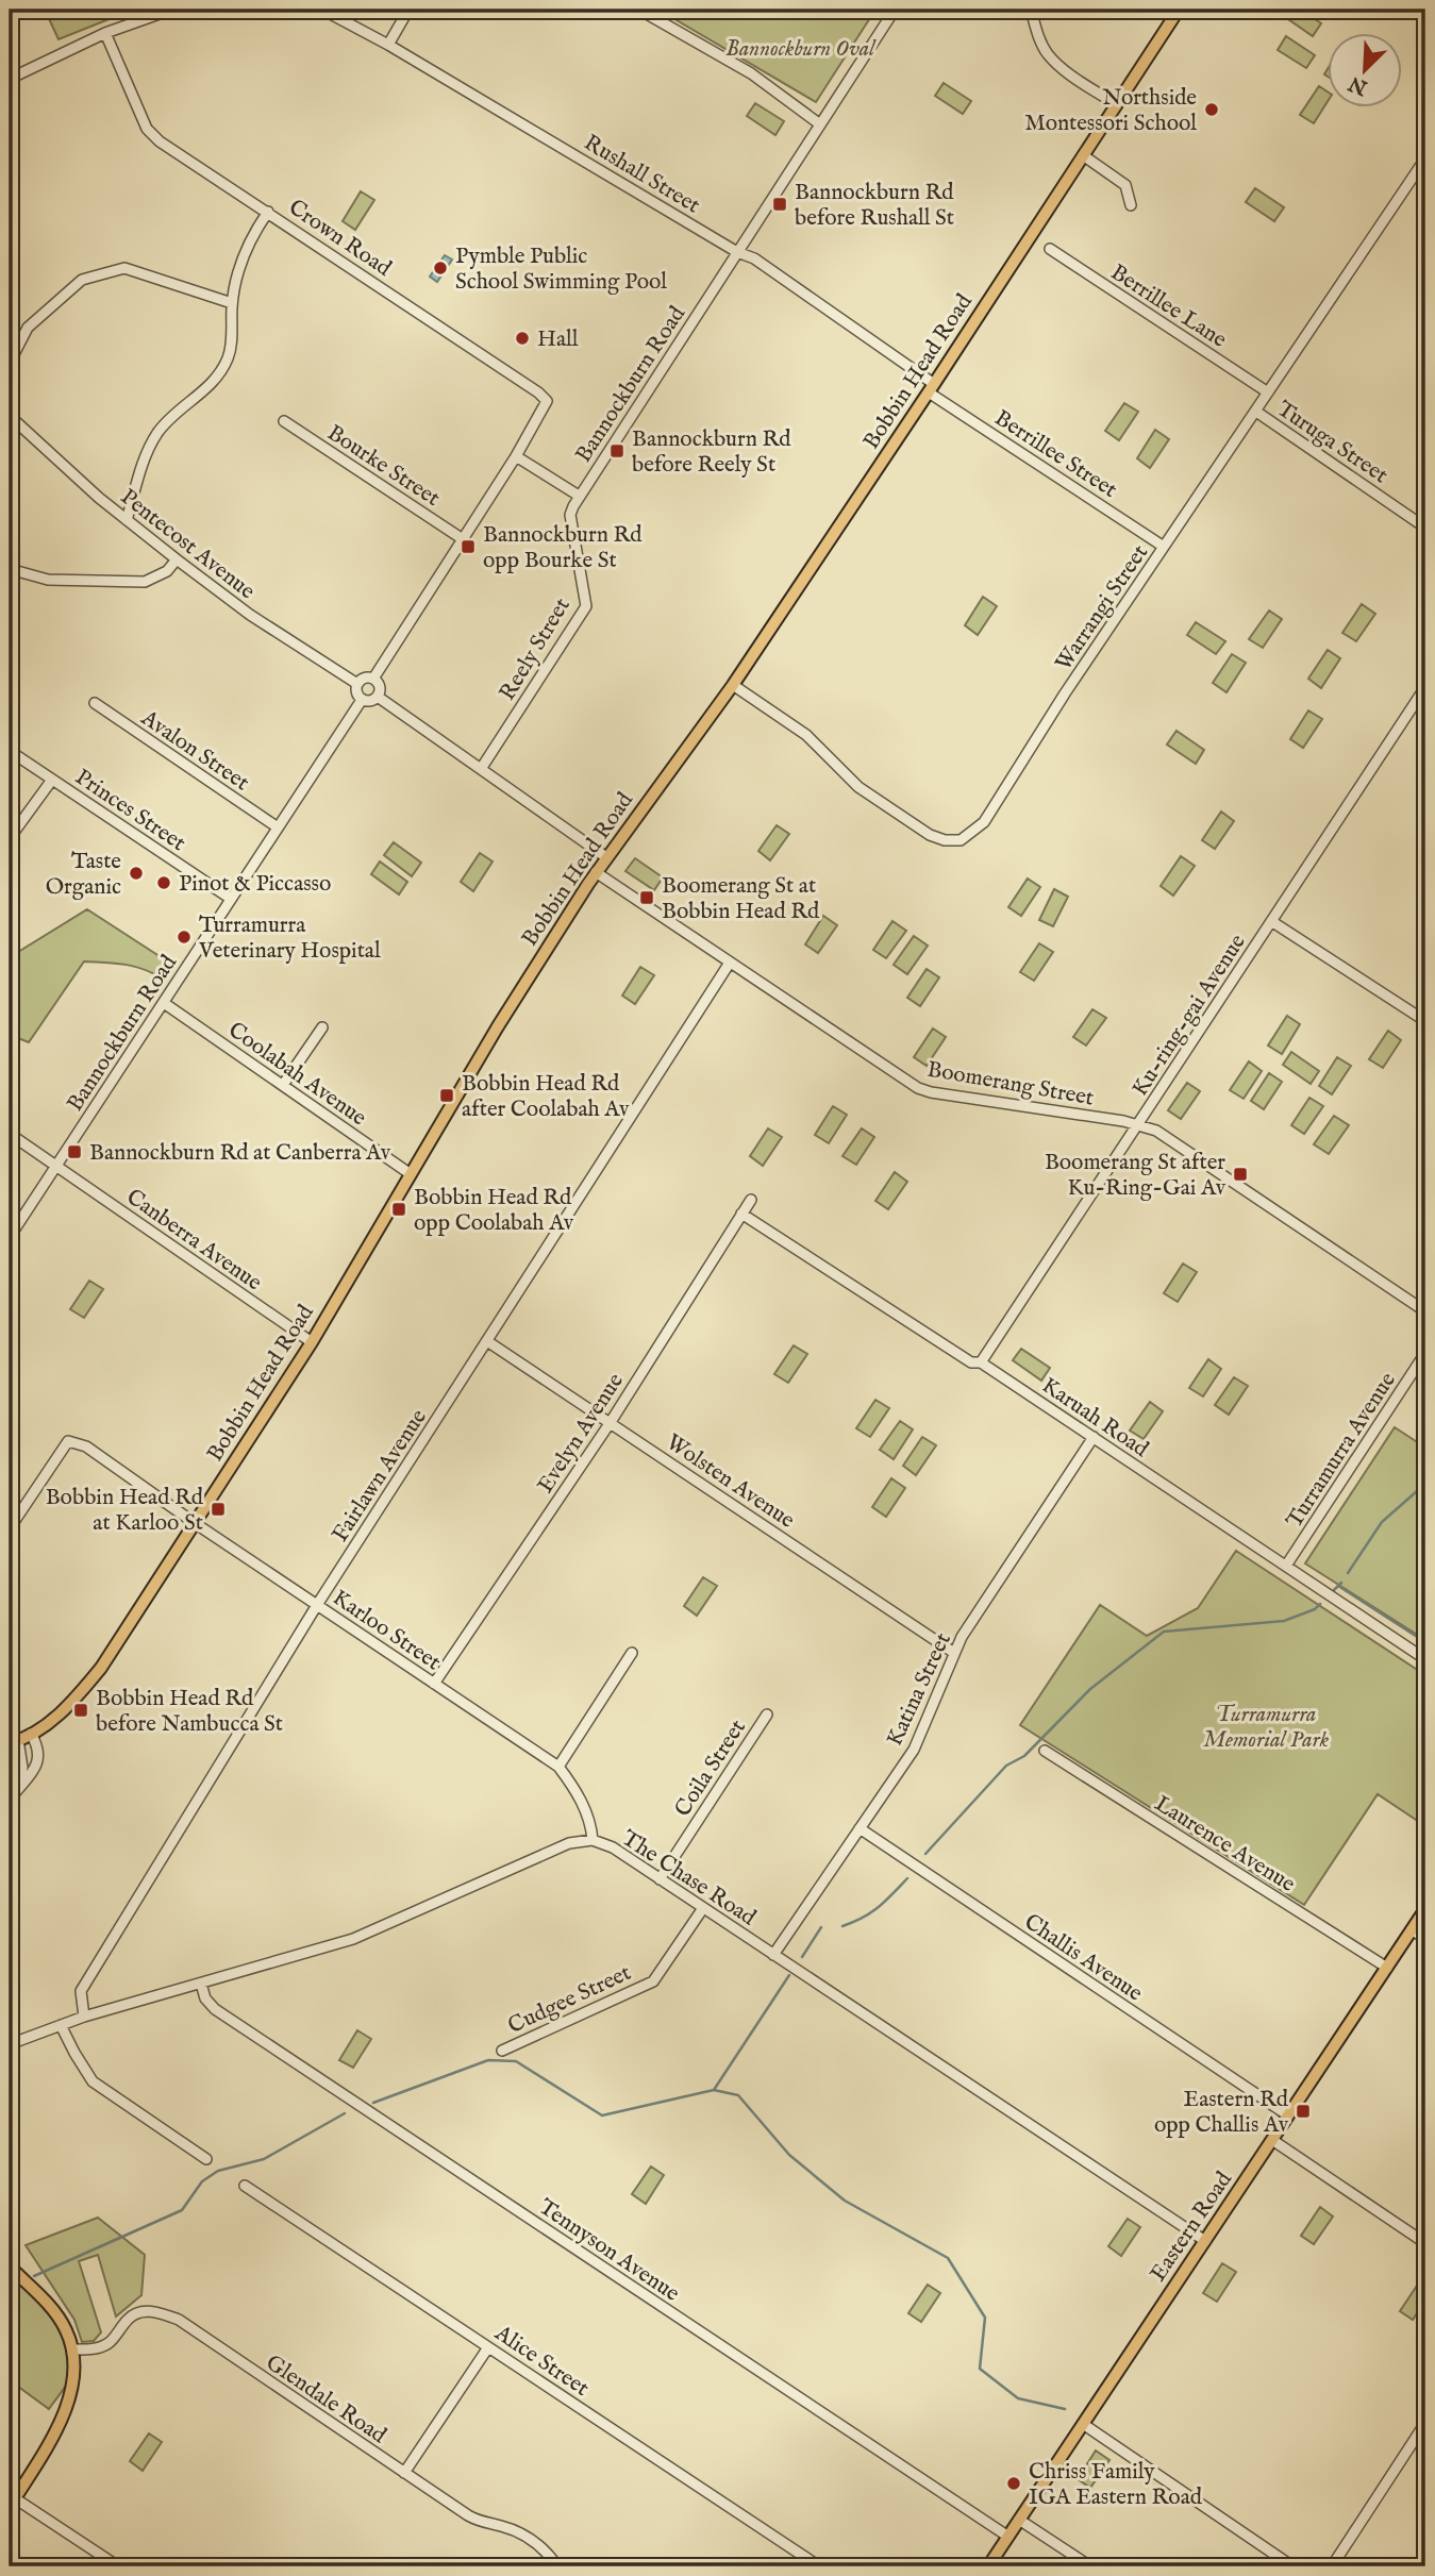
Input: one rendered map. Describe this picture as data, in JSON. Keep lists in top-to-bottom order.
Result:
{
  "streets": {
    "main road": ["Bobbin Head Road", "Eastern Road"],
    "street": [
      "Rushall Street",
      "Crown Road",
      "Berrillee Lane",
      "Bannockburn Road",
      "Turuga Street",
      "Berrillee Street",
      "Bourke Street",
      "Pentecost Avenue",
      "Warrangi Street",
      "Reely Street",
      "Avalon Street",
      "Princes Street",
      "Ku-ring-gai Avenue",
      "Coolabah Avenue",
      "Boomerang Street",
      "Canberra Avenue",
      "Karuah Road",
      "Evelyn Avenue",
      "Turramurra Avenue",
      "Fairlawn Avenue",
      "Wolsten Avenue",
      "Karloo Street",
      "Katina Street",
      "Coila Street",
      "Laurence Avenue",
      "The Chase Road",
      "Challis Avenue",
      "Cudgee Street",
      "Tennyson Avenue",
      "Alice Street",
      "Glendale Road"
    ]
  },
  "crossings": [
    ["Rushall Street", "Bobbin Head Road"],
    ["Rushall Street", "Bannockburn Road"],
    ["Rushall Street", "Berrillee Street"],
    ["Crown Road", "Bannockburn Road"],
    ["Berrillee Lane", "Warrangi Street"],
    ["Bobbin Head Road", "Berrillee Street"],
    ["Bobbin Head Road", "Warrangi Street"],
    ["Bobbin Head Road", "Coolabah Avenue"],
    ["Bobbin Head Road", "Boomerang Street"],
    ["Bobbin Head Road", "Canberra Avenue"],
    ["Bobbin Head Road", "Karloo Street"],
    ["Bannockburn Road", "Pentecost Avenue"],
    ["Bannockburn Road", "Reely Street"],
    ["Bannockburn Road", "Avalon Street"],
    ["Bannockburn Road", "Princes Street"],
    ["Bannockburn Road", "Coolabah Avenue"],
    ["Bannockburn Road", "Canberra Avenue"],
    ["Turuga Street", "Warrangi Street"],
    ["Berrillee Street", "Warrangi Street"],
    ["Ku-ring-gai Avenue", "Boomerang Street"],
    ["Ku-ring-gai Avenue", "Karuah Road"],
    ["Boomerang Street", "Fairlawn Avenue"],
    ["Karuah Road", "Evelyn Avenue"],
    ["Karuah Road", "Turramurra Avenue"],
    ["Karuah Road", "Katina Street"],
    ["Evelyn Avenue", "Wolsten Avenue"],
    ["Evelyn Avenue", "Karloo Street"],
    ["Fairlawn Avenue", "Wolsten Avenue"],
    ["Fairlawn Avenue", "Karloo Street"],
    ["Fairlawn Avenue", "The Chase Road"],
    ["Wolsten Avenue", "Katina Street"],
    ["Katina Street", "The Chase Road"],
    ["Katina Street", "Challis Avenue"],
    ["Coila Street", "The Chase Road"],
    ["Laurence Avenue", "Eastern Road"],
    ["The Chase Road", "Cudgee Street"],
    ["The Chase Road", "Eastern Road"],
    ["The Chase Road", "Tennyson Avenue"],
    ["Challis Avenue", "Eastern Road"],
    ["Eastern Road", "Tennyson Avenue"]
  ],
  "parks": ["Bannockburn Oval", "Turramurra Memorial Park"],
  "places": {
    "other": [
      "Northside Montessori School",
      "Pymble Public School Swimming Pool",
      "Hall",
      "Taste Organic",
      "Pinot & Piccasso",
      "Turramurra Veterinary Hospital",
      "Chriss Family IGA Eastern Road"
    ],
    "transit": [
      "Bannockburn Rd before Rushall St",
      "Bannockburn Rd before Reely St",
      "Bannockburn Rd opp Bourke St",
      "Boomerang St at Bobbin Head Rd",
      "Bobbin Head Rd after Coolabah Av",
      "Bannockburn Rd at Canberra Av",
      "Boomerang St after Ku-Ring-Gai Av",
      "Bobbin Head Rd opp Coolabah Av",
      "Bobbin Head Rd at Karloo St",
      "Bobbin Head Rd before Nambucca St",
      "Eastern Rd opp Challis Av"
    ]
  },
  "north": "bottom left"
}
